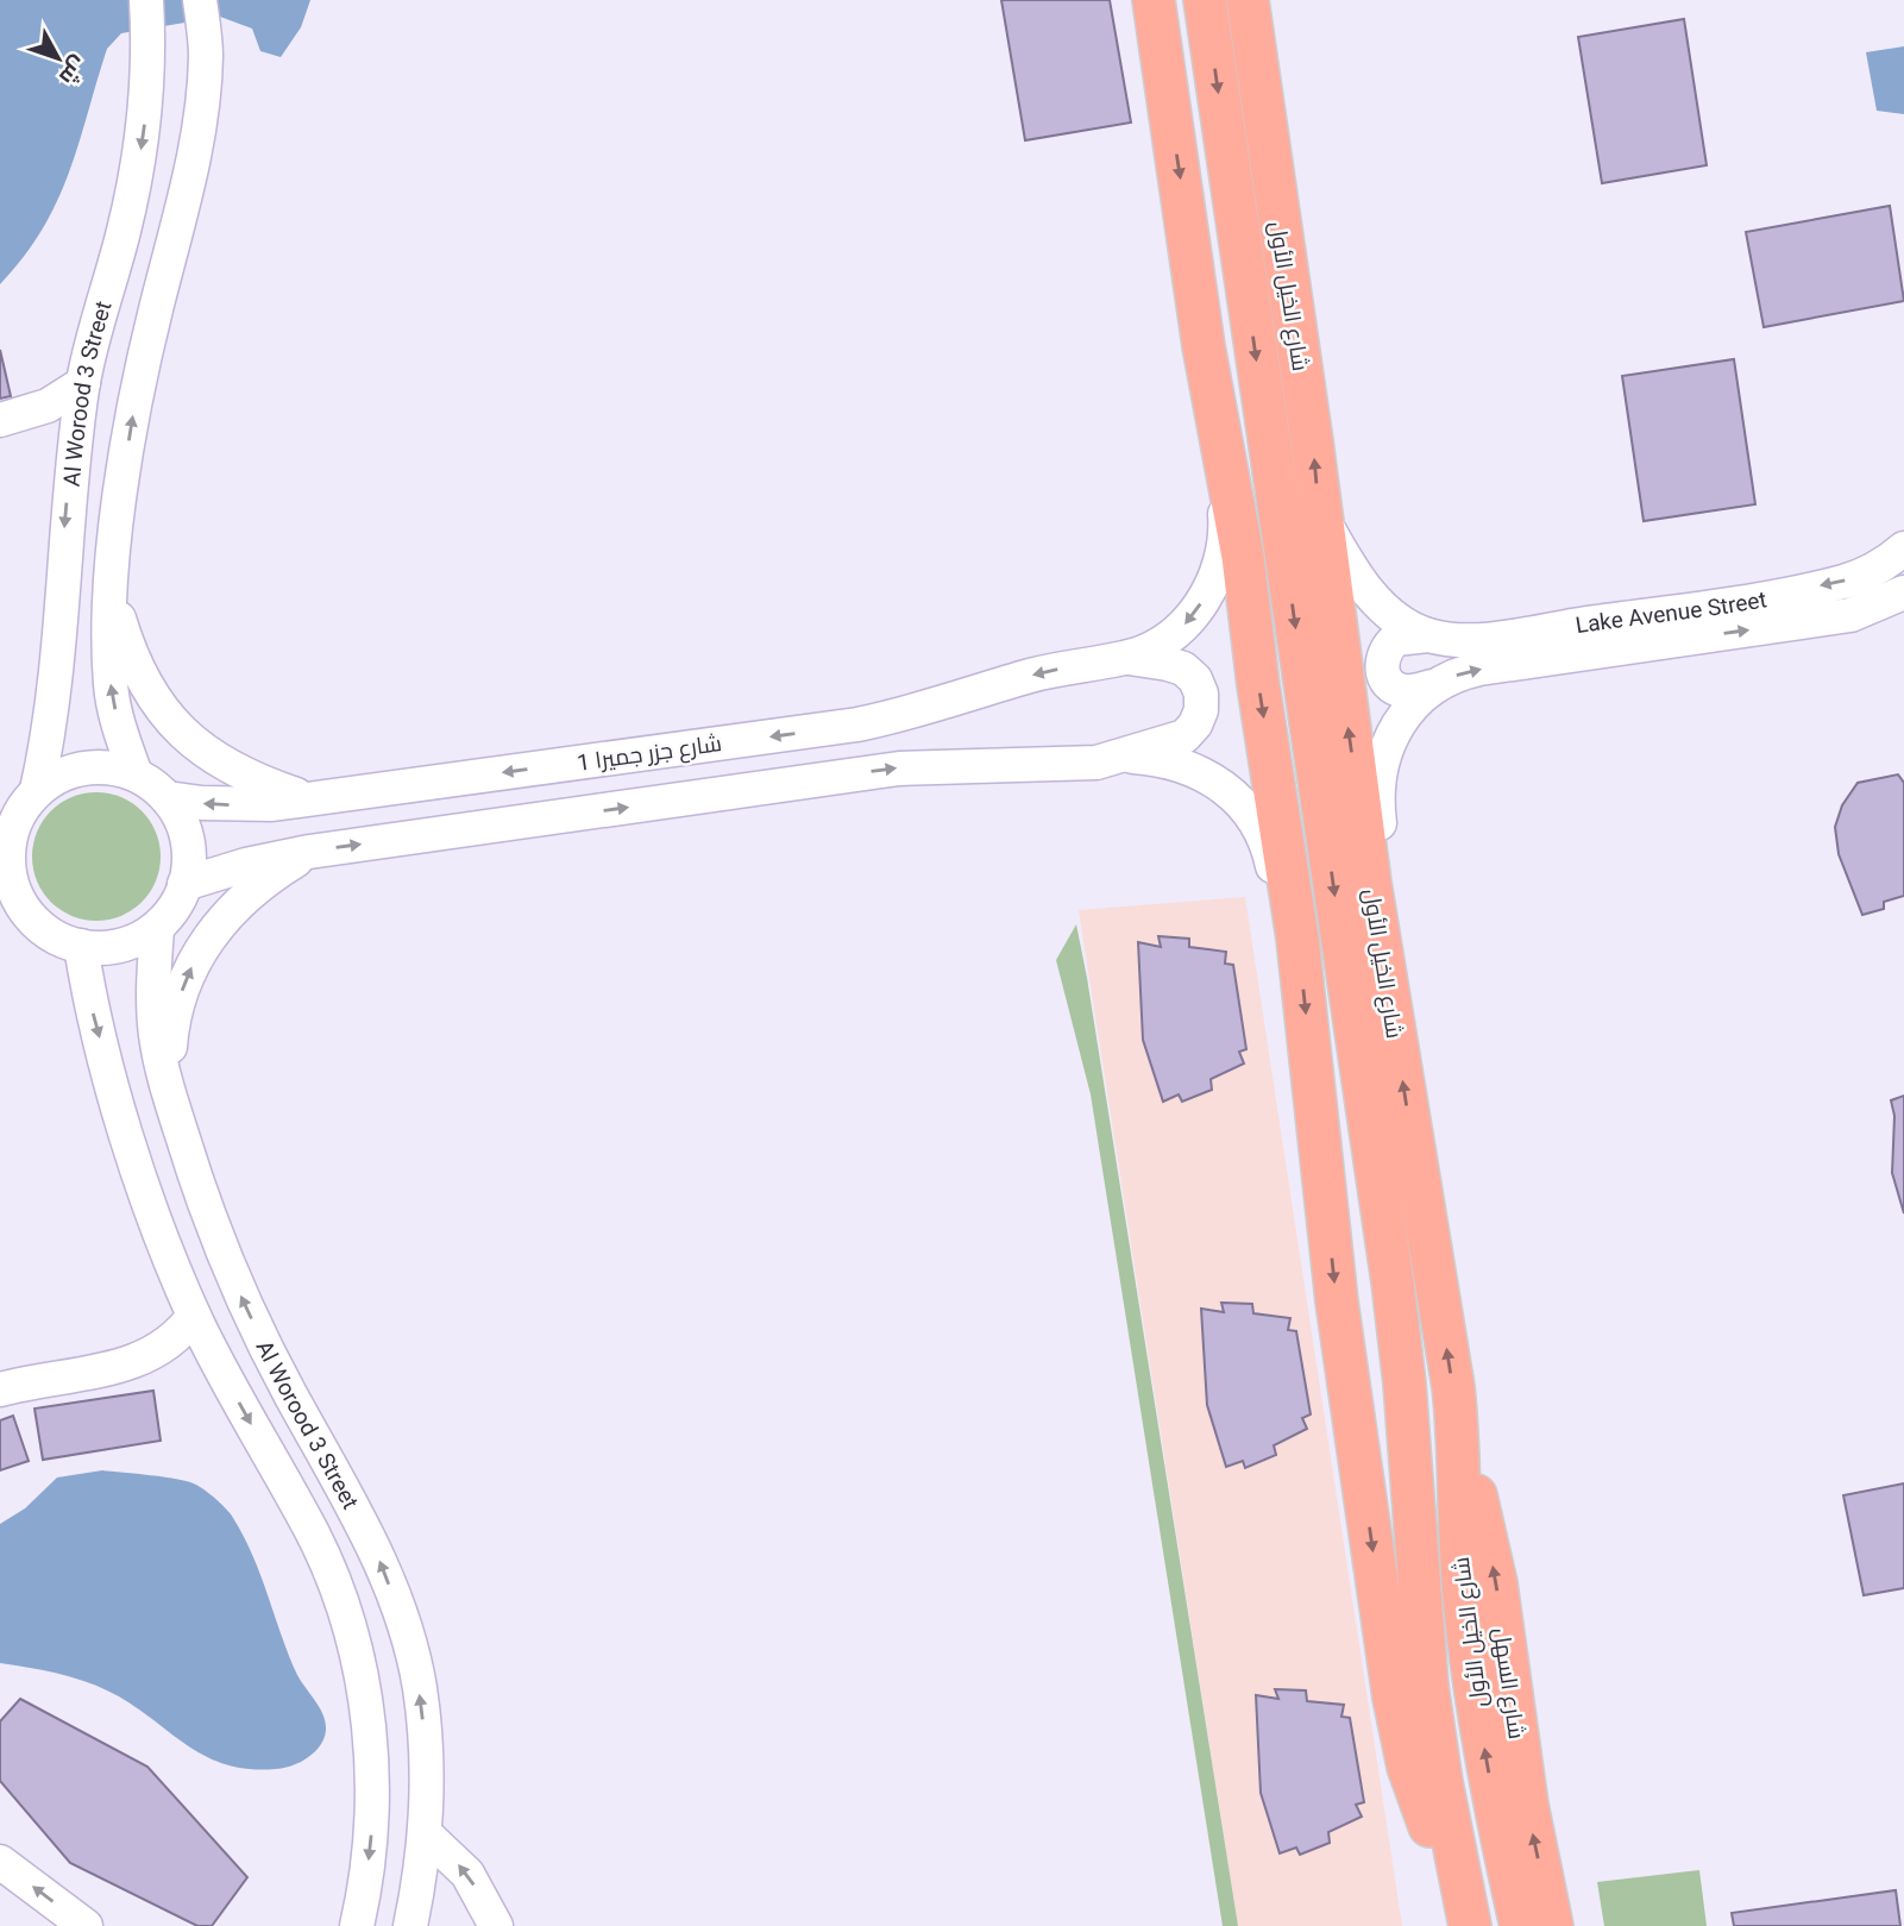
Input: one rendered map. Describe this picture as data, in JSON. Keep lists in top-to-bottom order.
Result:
{
  "streets": {
    "main road": ["شارع الخيل الأول", "شارع السهل"],
    "street": ["Al Worood 3 Street", "Lake Avenue Street", "شارع جزر جميرا 1"]
  },
  "crossings": [
    ["شارع الخيل الأول", "Lake Avenue Street"],
    ["شارع الخيل الأول", "شارع السهل"],
    ["Al Worood 3 Street", "شارع جزر جميرا 1"]
  ],
  "north": "bottom right"
}
